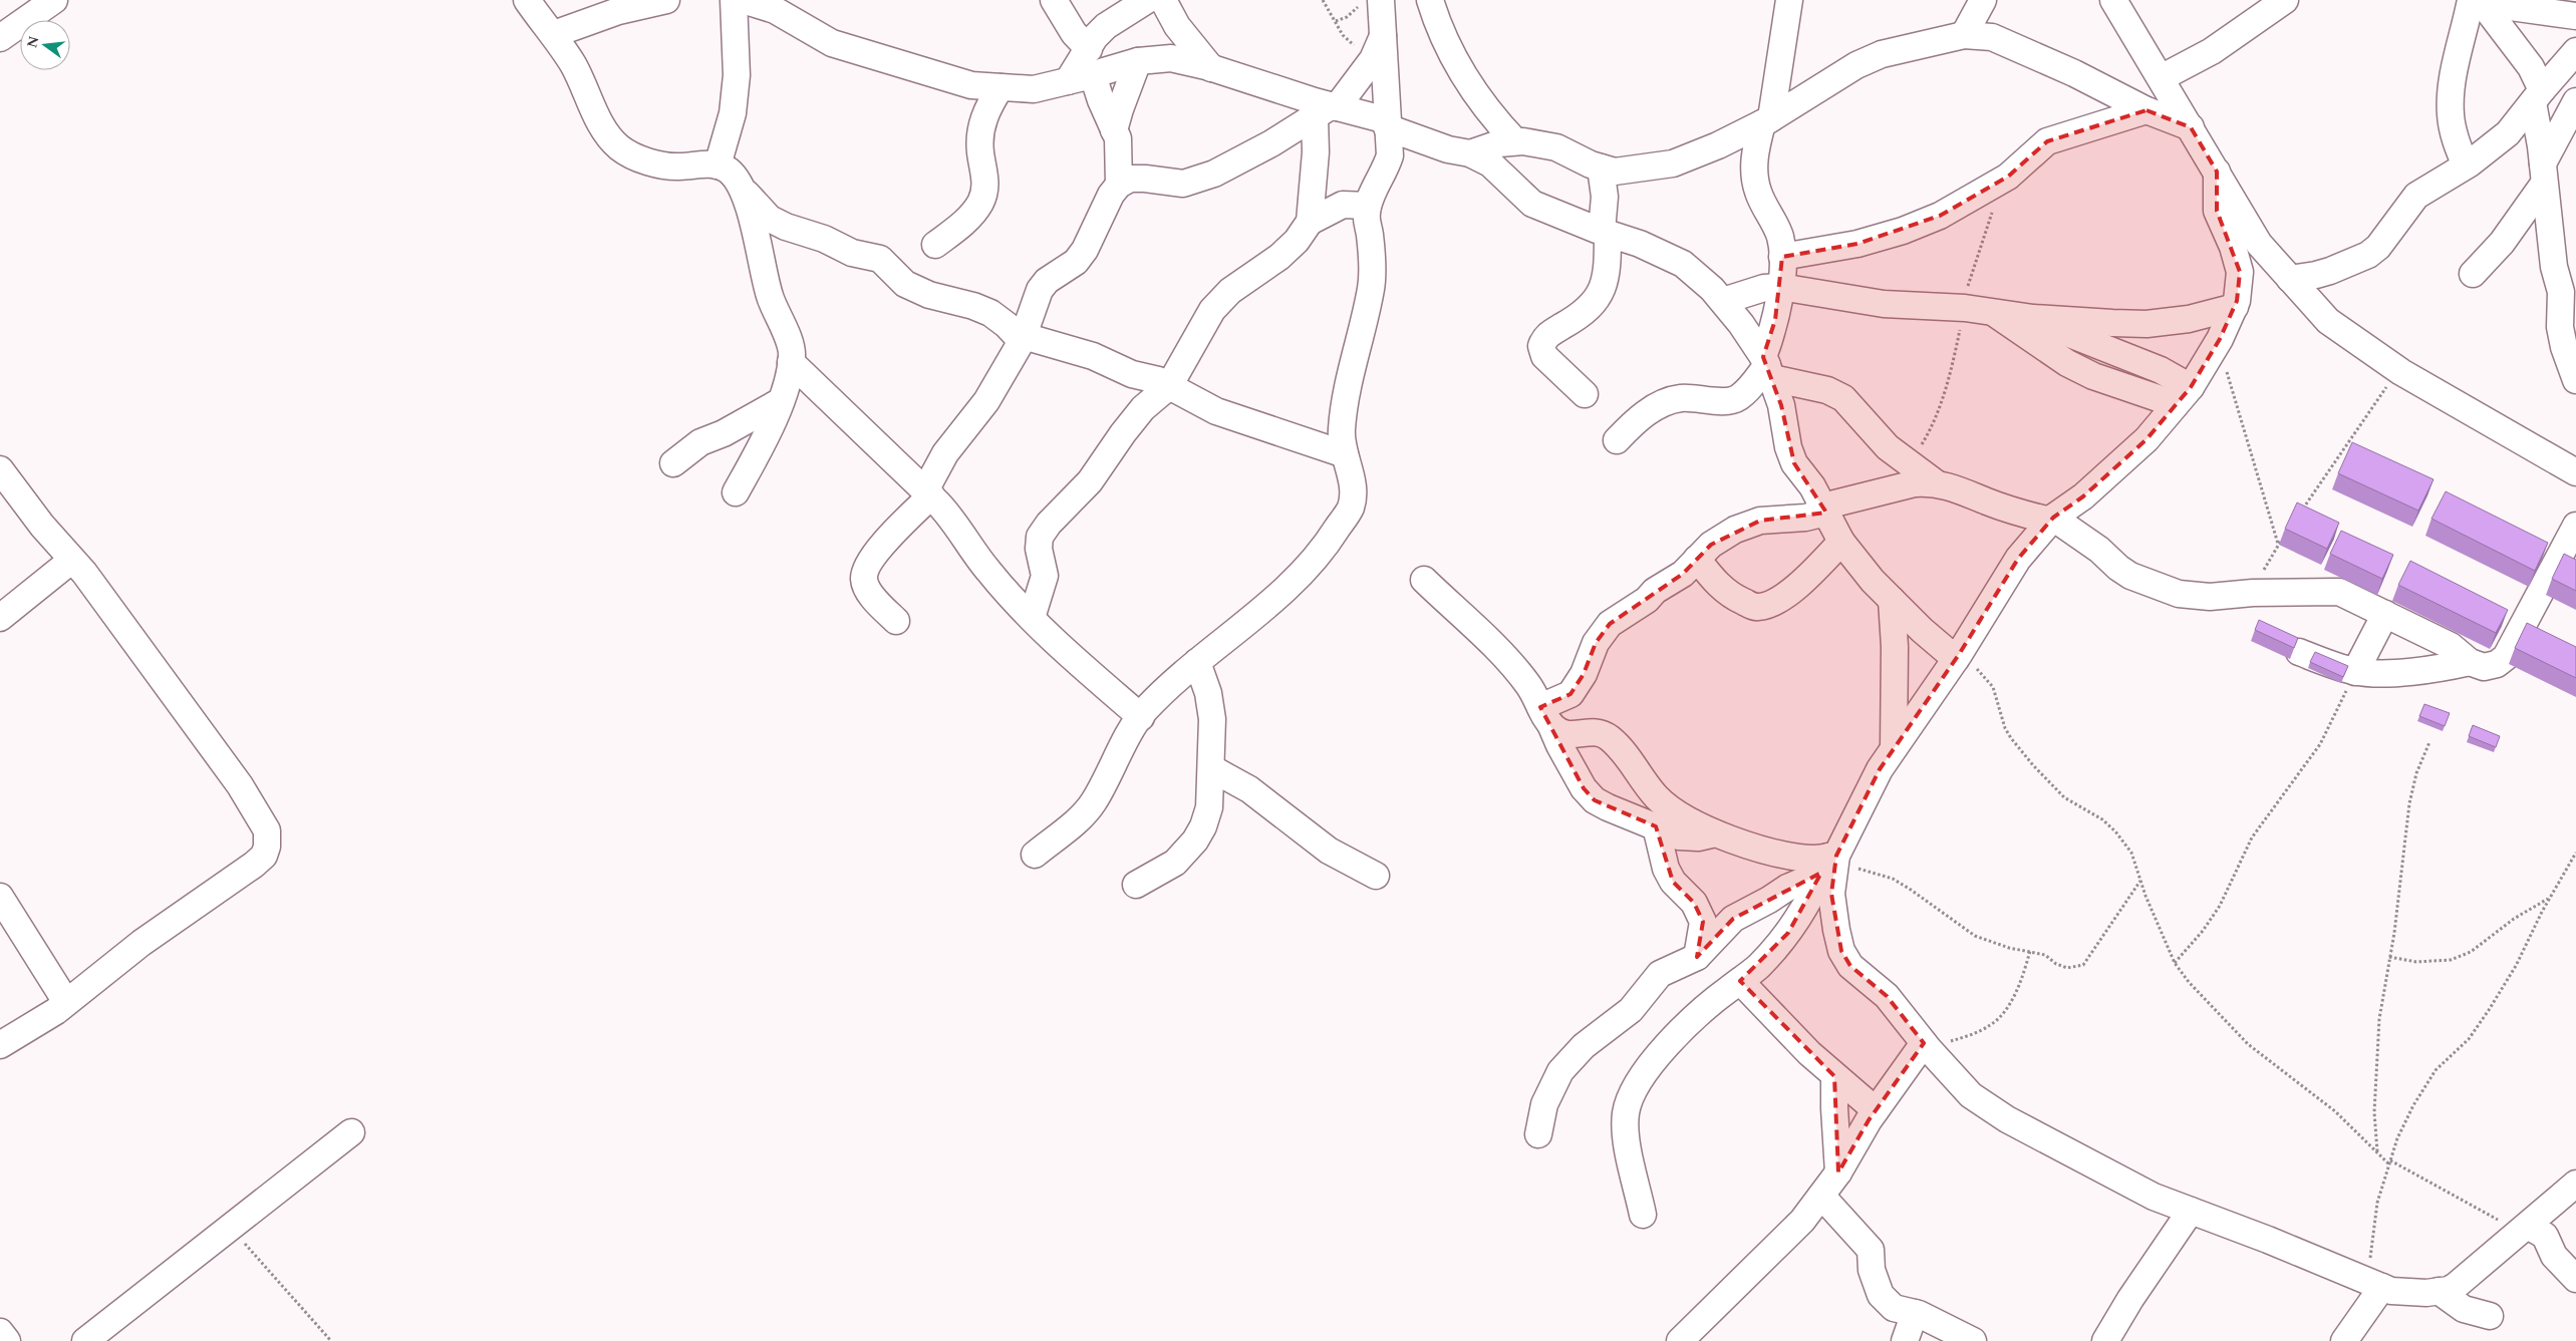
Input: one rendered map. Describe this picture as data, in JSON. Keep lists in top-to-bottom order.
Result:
{
  "north": "left"
}
